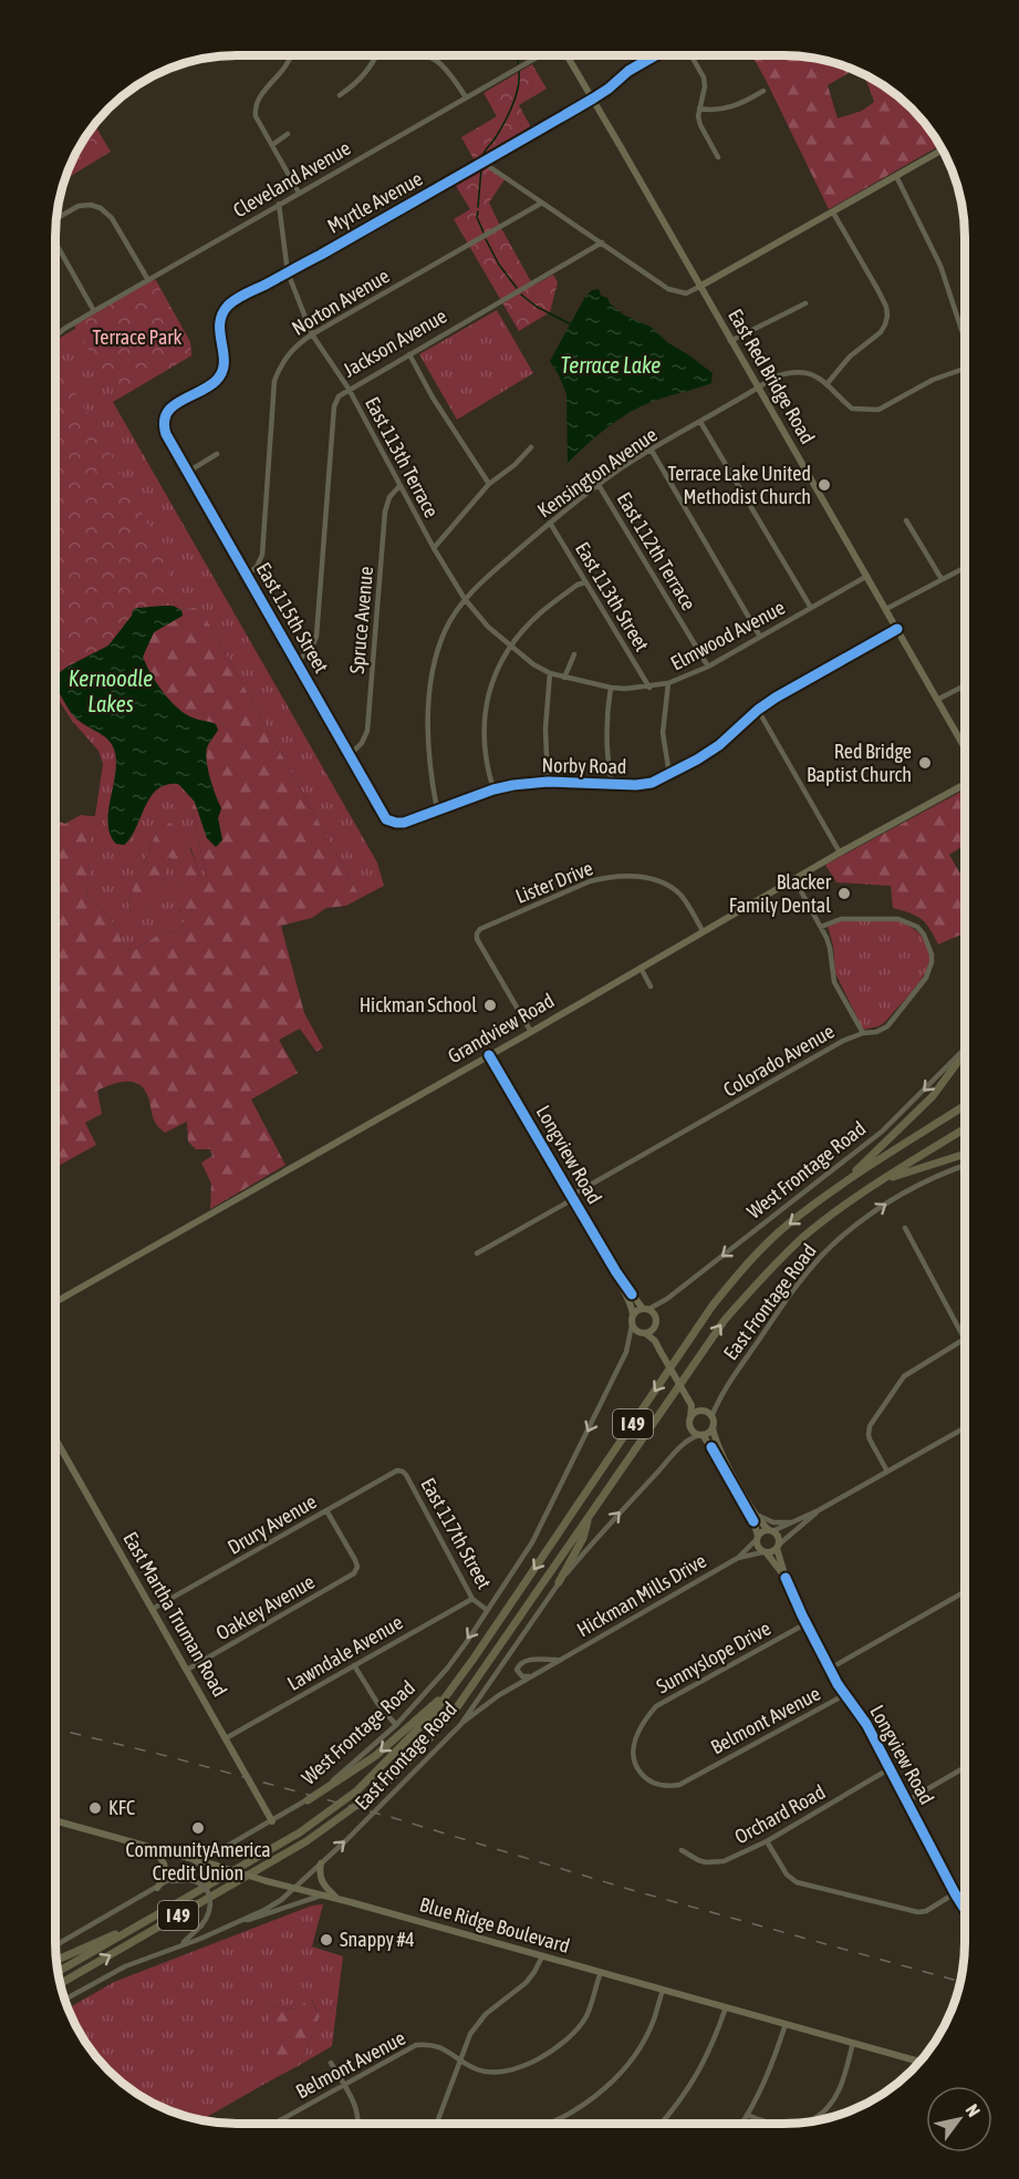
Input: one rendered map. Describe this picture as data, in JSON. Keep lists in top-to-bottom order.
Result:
{
  "streets": {
    "highway": ["I 49"],
    "main road": [
      "East Red Bridge Road",
      "Grandview Road",
      "Longview Road",
      "East Martha Truman Road",
      "Blue Ridge Boulevard"
    ],
    "street": [
      "Cleveland Avenue",
      "Myrtle Avenue",
      "Norton Avenue",
      "Jackson Avenue",
      "East 113th Terrace",
      "Kensington Avenue",
      "East 112th Terrace",
      "East 113th Street",
      "East 115th Street",
      "Spruce Avenue",
      "Elmwood Avenue",
      "Norby Road",
      "Lister Drive",
      "Colorado Avenue",
      "West Frontage Road",
      "East Frontage Road",
      "Drury Avenue",
      "East 117th Street",
      "Hickman Mills Drive",
      "Oakley Avenue",
      "Lawndale Avenue",
      "Sunnyslope Drive",
      "Belmont Avenue",
      "Orchard Road"
    ]
  },
  "crossings": [
    ["Cleveland Avenue", "East 113th Terrace"],
    ["Myrtle Avenue", "East Red Bridge Road"],
    ["Myrtle Avenue", "East 113th Terrace"],
    ["Myrtle Avenue", "East 115th Street"],
    ["Norton Avenue", "East 113th Terrace"],
    ["Norton Avenue", "East 115th Street"],
    ["Jackson Avenue", "East 113th Terrace"],
    ["Jackson Avenue", "East 115th Street"],
    ["East Red Bridge Road", "Kensington Avenue"],
    ["East Red Bridge Road", "Elmwood Avenue"],
    ["East Red Bridge Road", "Norby Road"],
    ["East 113th Terrace", "Kensington Avenue"],
    ["East 113th Terrace", "Spruce Avenue"],
    ["East 113th Terrace", "Elmwood Avenue"],
    ["Kensington Avenue", "East 112th Terrace"],
    ["Kensington Avenue", "East 113th Street"],
    ["Kensington Avenue", "Elmwood Avenue"],
    ["Kensington Avenue", "Norby Road"],
    ["East 112th Terrace", "Elmwood Avenue"],
    ["East 113th Street", "Elmwood Avenue"],
    ["East 115th Street", "Spruce Avenue"],
    ["East 115th Street", "Norby Road"],
    ["Lister Drive", "Grandview Road"],
    ["Grandview Road", "Longview Road"],
    ["Colorado Avenue", "Longview Road"],
    ["Longview Road", "West Frontage Road"],
    ["Longview Road", "Hickman Mills Drive"],
    ["Longview Road", "Sunnyslope Drive"],
    ["Longview Road", "Belmont Avenue"],
    ["Longview Road", "Orchard Road"],
    ["West Frontage Road", "East 117th Street"],
    ["West Frontage Road", "East Martha Truman Road"],
    ["West Frontage Road", "Blue Ridge Boulevard"],
    ["East Frontage Road", "Hickman Mills Drive"],
    ["East Frontage Road", "Blue Ridge Boulevard"],
    ["Drury Avenue", "East 117th Street"],
    ["Drury Avenue", "Oakley Avenue"],
    ["Drury Avenue", "East Martha Truman Road"],
    ["East 117th Street", "Lawndale Avenue"],
    ["Oakley Avenue", "East Martha Truman Road"],
    ["East Martha Truman Road", "Lawndale Avenue"],
    ["Sunnyslope Drive", "Belmont Avenue"],
    ["Belmont Avenue", "Blue Ridge Boulevard"]
  ],
  "one_way": ["West Frontage Road", "East Frontage Road"],
  "water": ["Terrace Lake", "Kernoodle Lakes"],
  "parks": ["Terrace Park"],
  "places": [
    "Terrace Lake United Methodist Church",
    "Red Bridge Baptist Church",
    "Blacker Family Dental",
    "Hickman School",
    "KFC",
    "CommunityAmerica Credit Union",
    "Snappy #4"
  ],
  "north": "top right"
}
